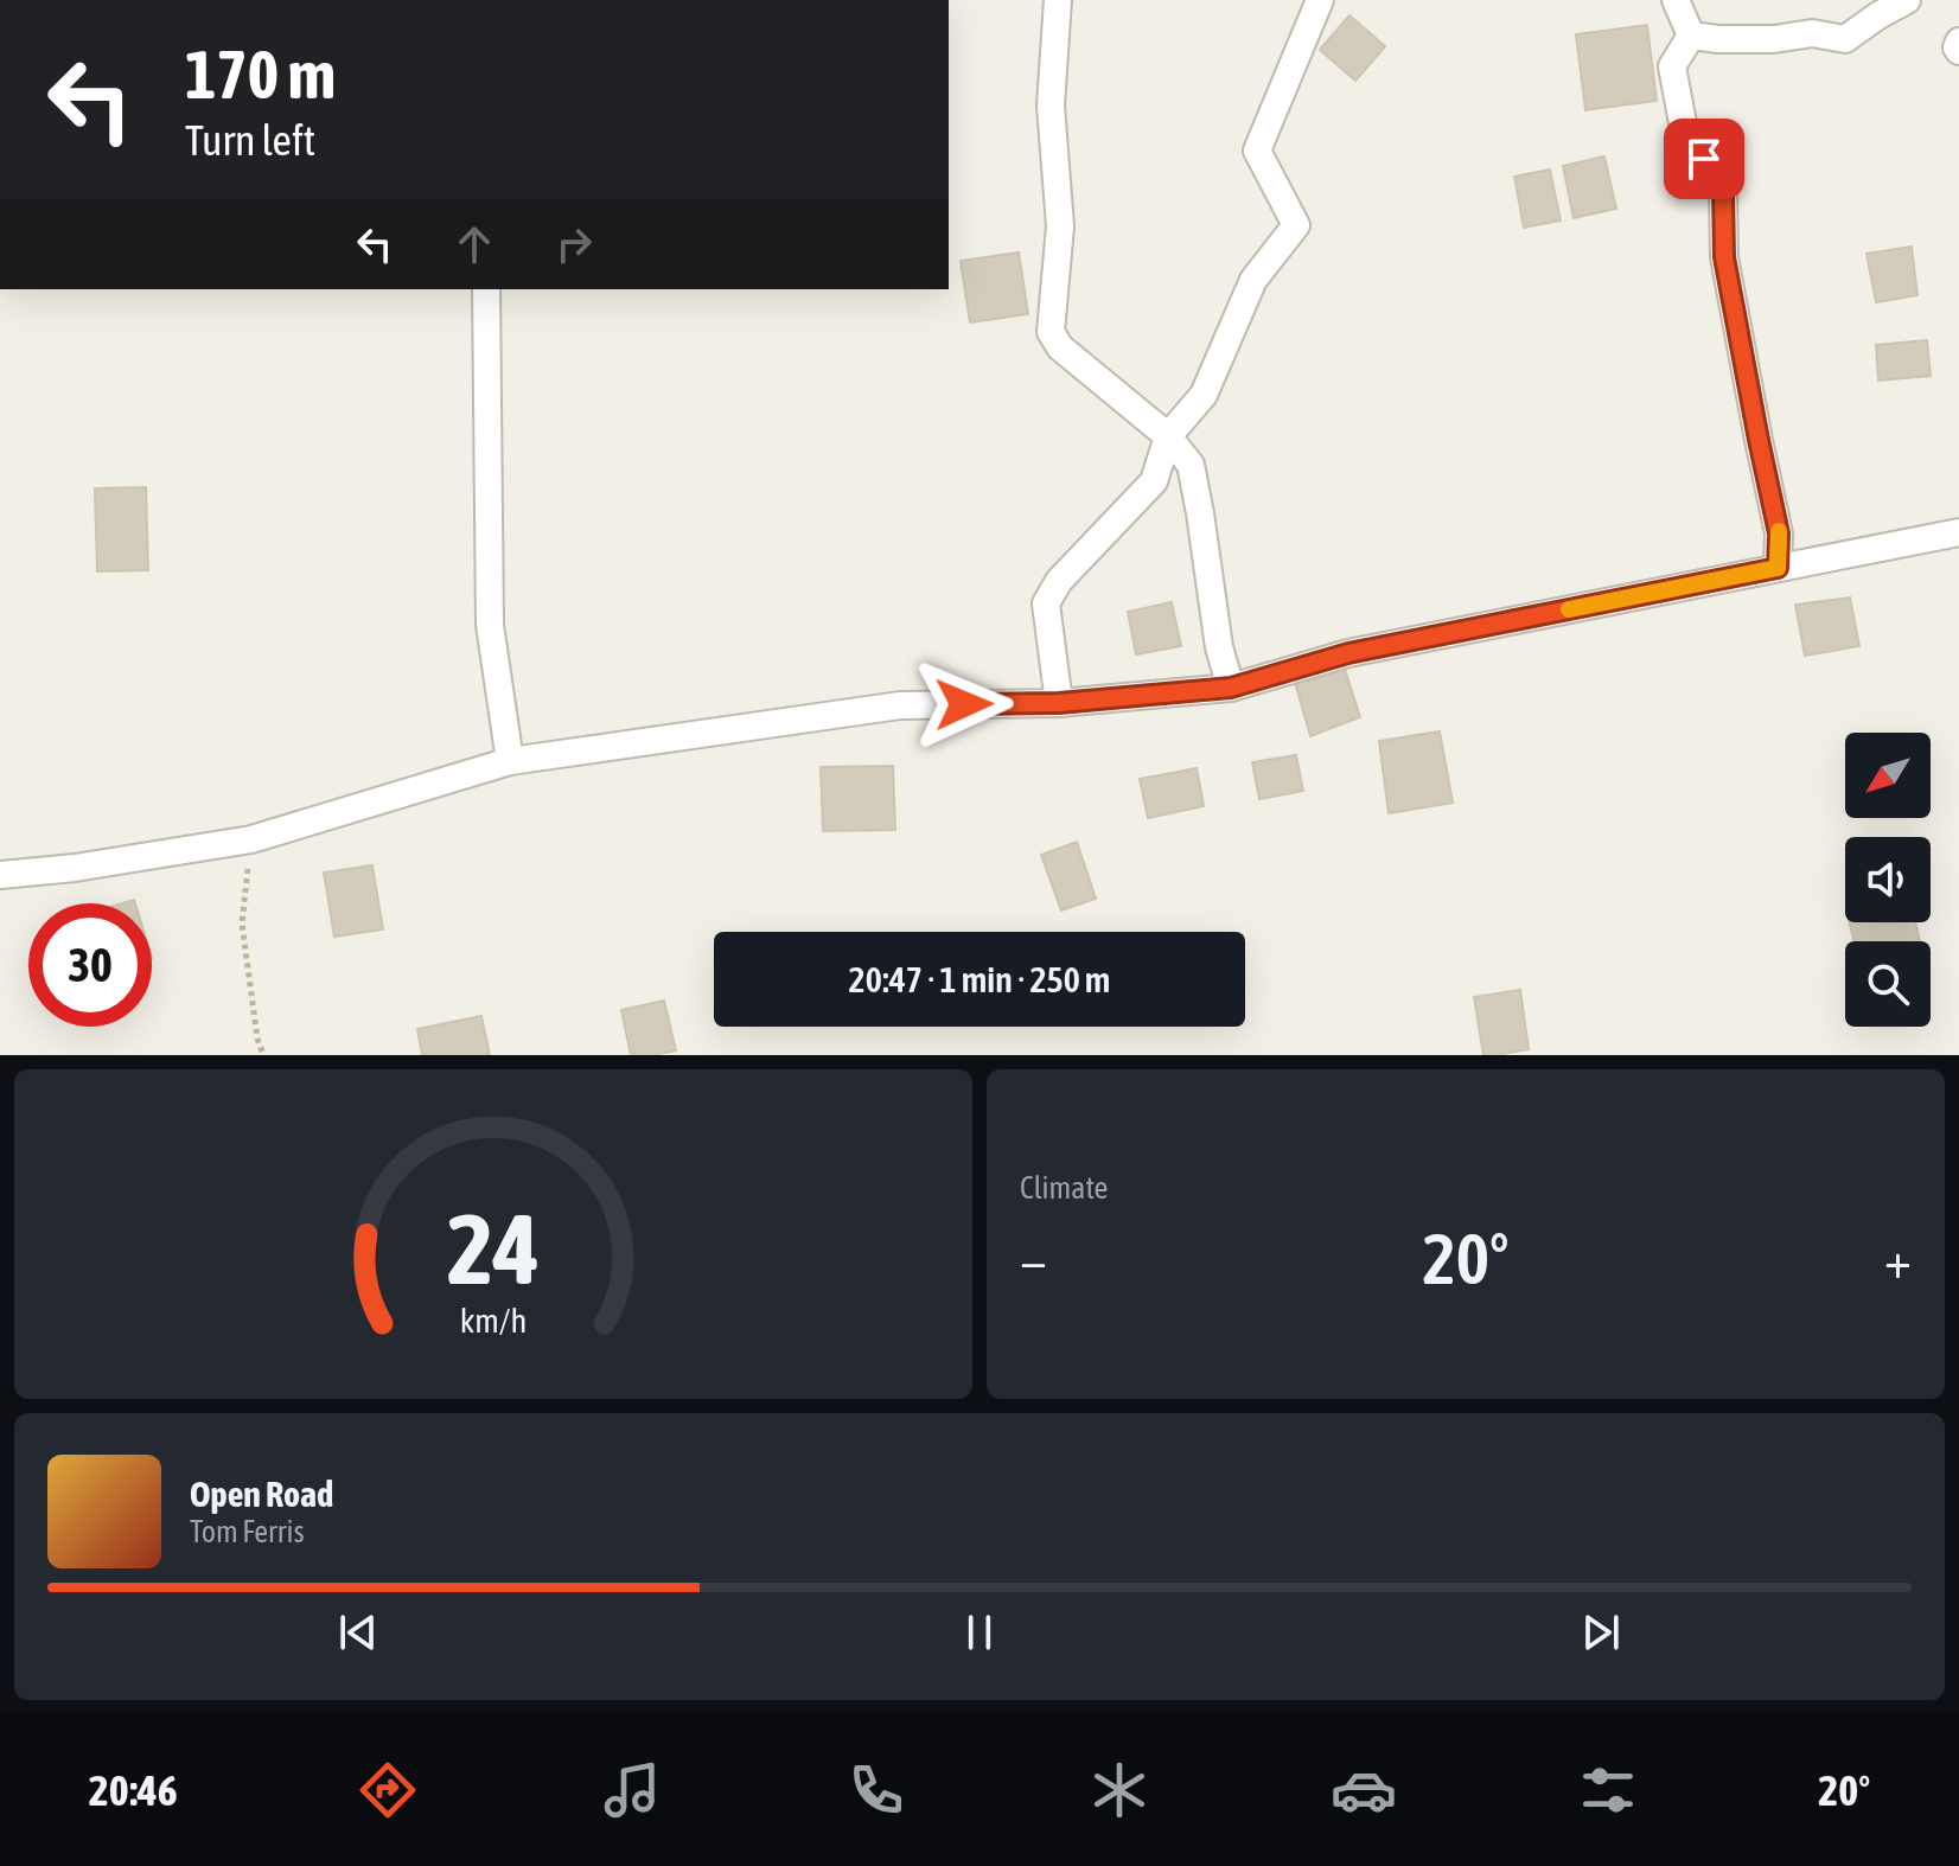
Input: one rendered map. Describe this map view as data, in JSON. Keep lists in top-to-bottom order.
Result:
{
  "north": "bottom left",
  "page": {
    "turn": ["170 m", "Turn left"],
    "limit": "30",
    "trip": "20:47 · 1 min · 250 m",
    "tile": "Climate",
    "heat": ["−", "20°", "+"],
    "song": ["Open Road", "Tom Ferris"],
    "tabs": ["20:46", "20°"],
    "gauge": ["24", "km/h"]
  }
}
